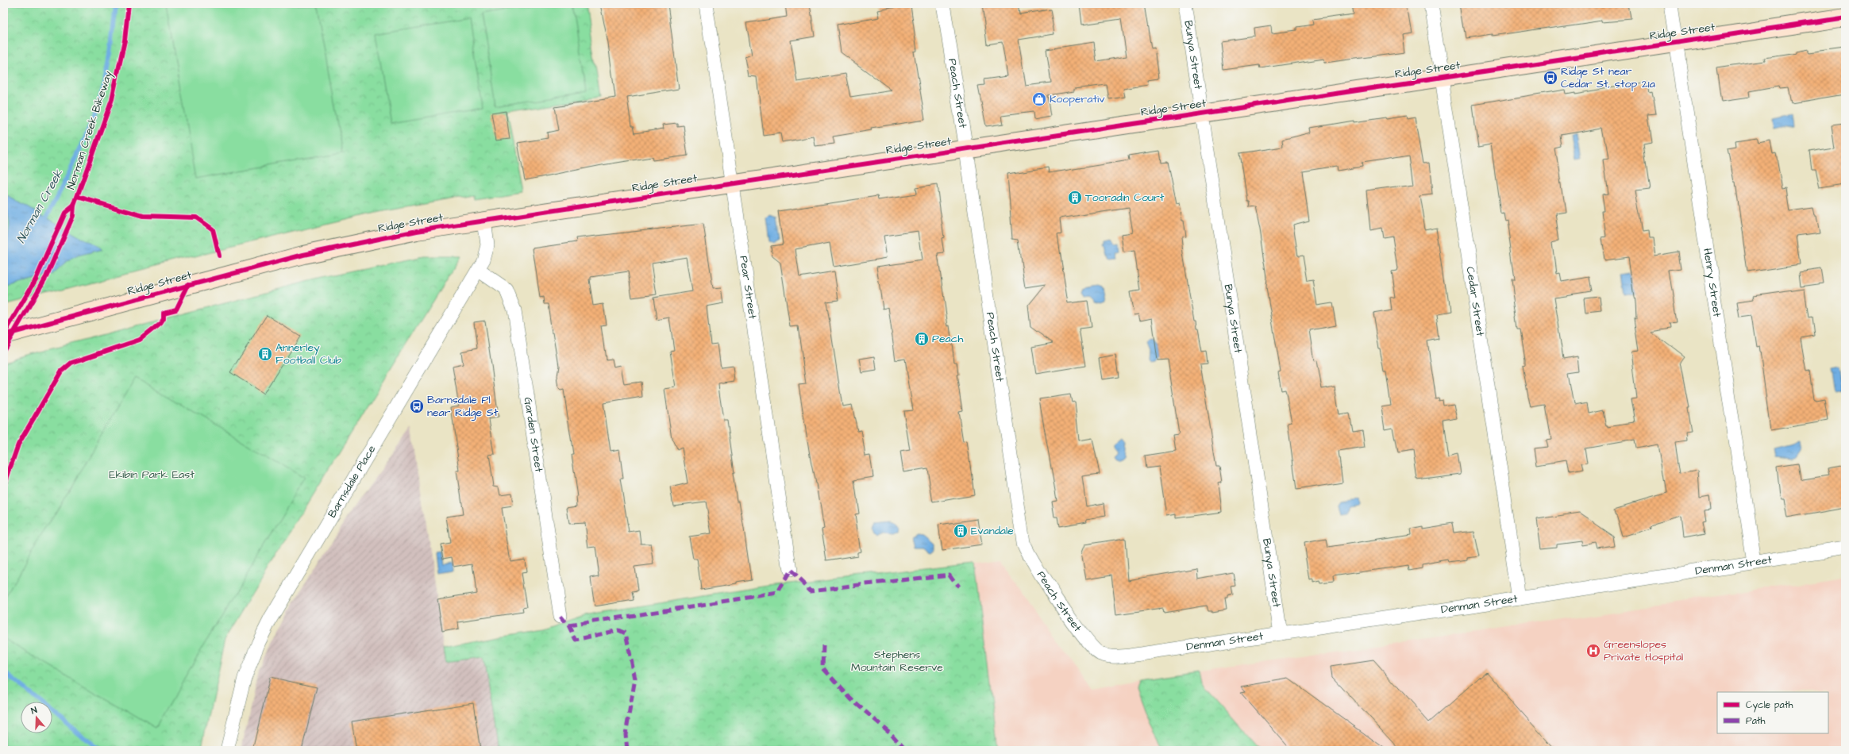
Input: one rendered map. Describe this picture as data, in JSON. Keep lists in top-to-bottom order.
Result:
{
  "streets": {
    "street": [
      "Ridge Street",
      "Bunya Street",
      "Peach Street",
      "Henry Street",
      "Pear Street",
      "Cedar Street",
      "Garden Street",
      "Barnsdale Place",
      "Denman Street"
    ],
    "cycle path": ["Norman Creek Bikeway"]
  },
  "crossings": [
    ["Ridge Street", "Bunya Street"],
    ["Ridge Street", "Peach Street"],
    ["Ridge Street", "Henry Street"],
    ["Ridge Street", "Pear Street"],
    ["Ridge Street", "Cedar Street"],
    ["Ridge Street", "Barnsdale Place"],
    ["Bunya Street", "Denman Street"],
    ["Peach Street", "Denman Street"],
    ["Henry Street", "Denman Street"],
    ["Cedar Street", "Denman Street"],
    ["Garden Street", "Barnsdale Place"]
  ],
  "water": ["Norman Creek"],
  "parks": ["Ekibin Park East", "Stephens Mountain Reserve"],
  "places": {
    "bus stop": ["Ridge St near Cedar St, stop 21a", "Barnsdale Pl near Ridge St"],
    "shop": ["Kooperativ"],
    "building": [
      "Tooradin Court",
      "Peach",
      "Annerley Football Club",
      "Evandale"
    ],
    "hospital": ["Greenslopes Private Hospital"]
  },
  "legend": ["Cycle path", "Path"],
  "north": "top"
}
